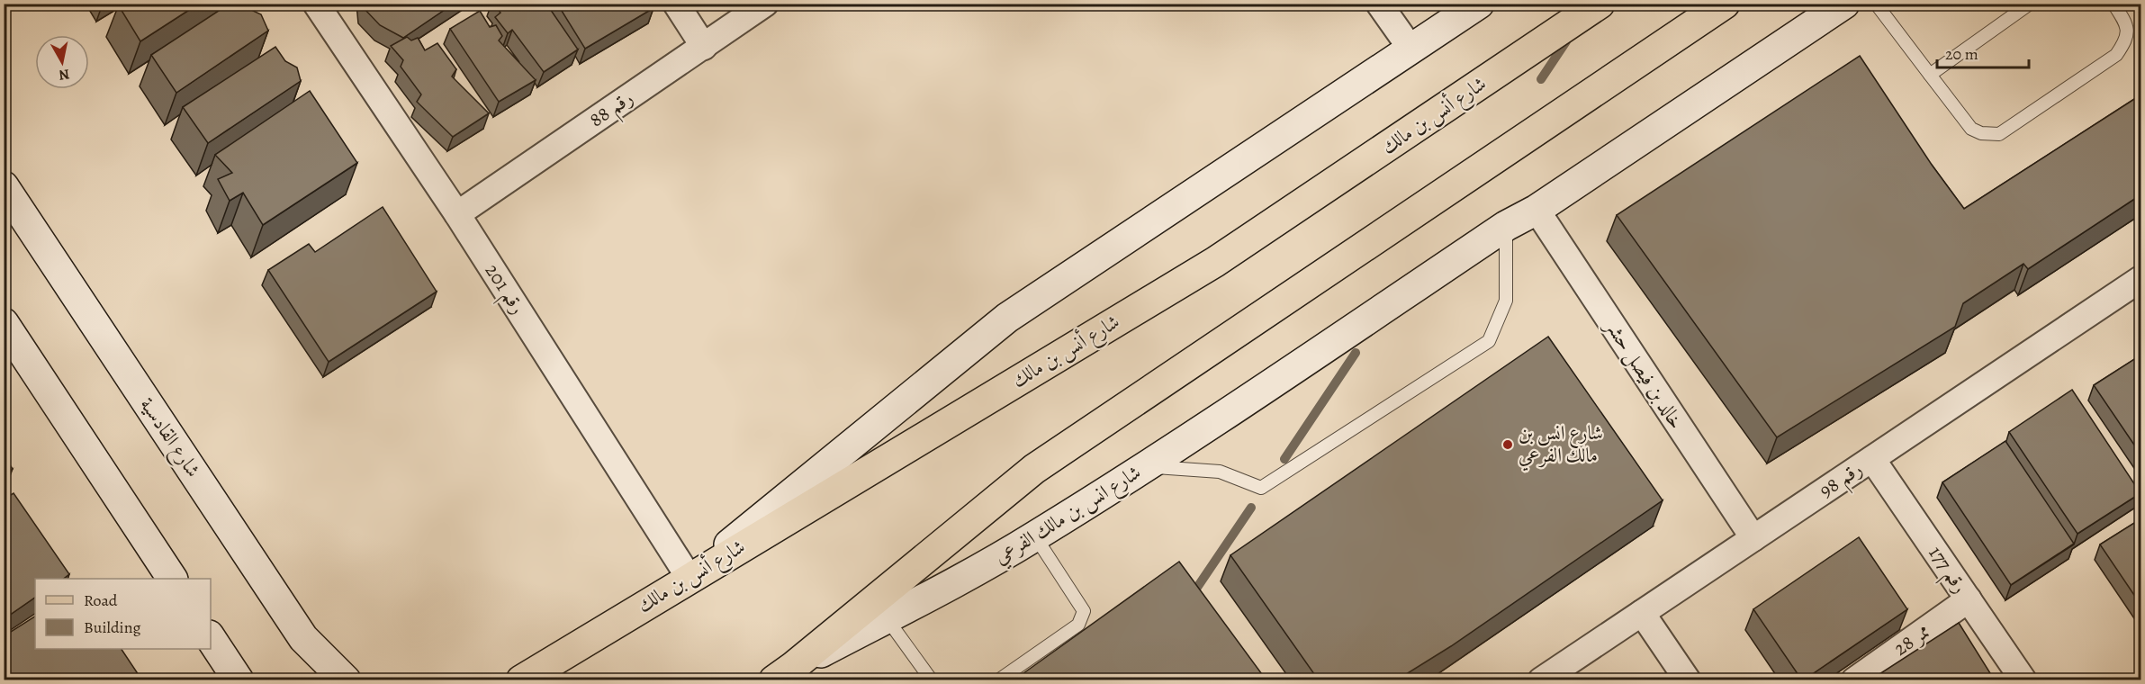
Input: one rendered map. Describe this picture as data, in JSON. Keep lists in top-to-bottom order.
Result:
{
  "streets": {
    "main road": ["شارع أنس بن مالك"],
    "street": [
      "رقم 88",
      "رقم 201",
      "خالد بن فيصل حشر",
      "شارع القادسية",
      "رقم 98",
      "شارع انس بن مالك الفرعي",
      "رقم 177",
      "ممر 28"
    ]
  },
  "crossings": [
    ["رقم 88", "رقم 201"],
    ["شارع أنس بن مالك", "رقم 201"],
    ["خالد بن فيصل حشر", "رقم 98"],
    ["خالد بن فيصل حشر", "شارع انس بن مالك الفرعي"],
    ["رقم 98", "رقم 177"],
    ["رقم 177", "ممر 28"]
  ],
  "places": ["شارع انس بن مالك الفرعي"],
  "legend": ["Road", "Building"],
  "scale_bar": "20 m",
  "north": "bottom"
}
